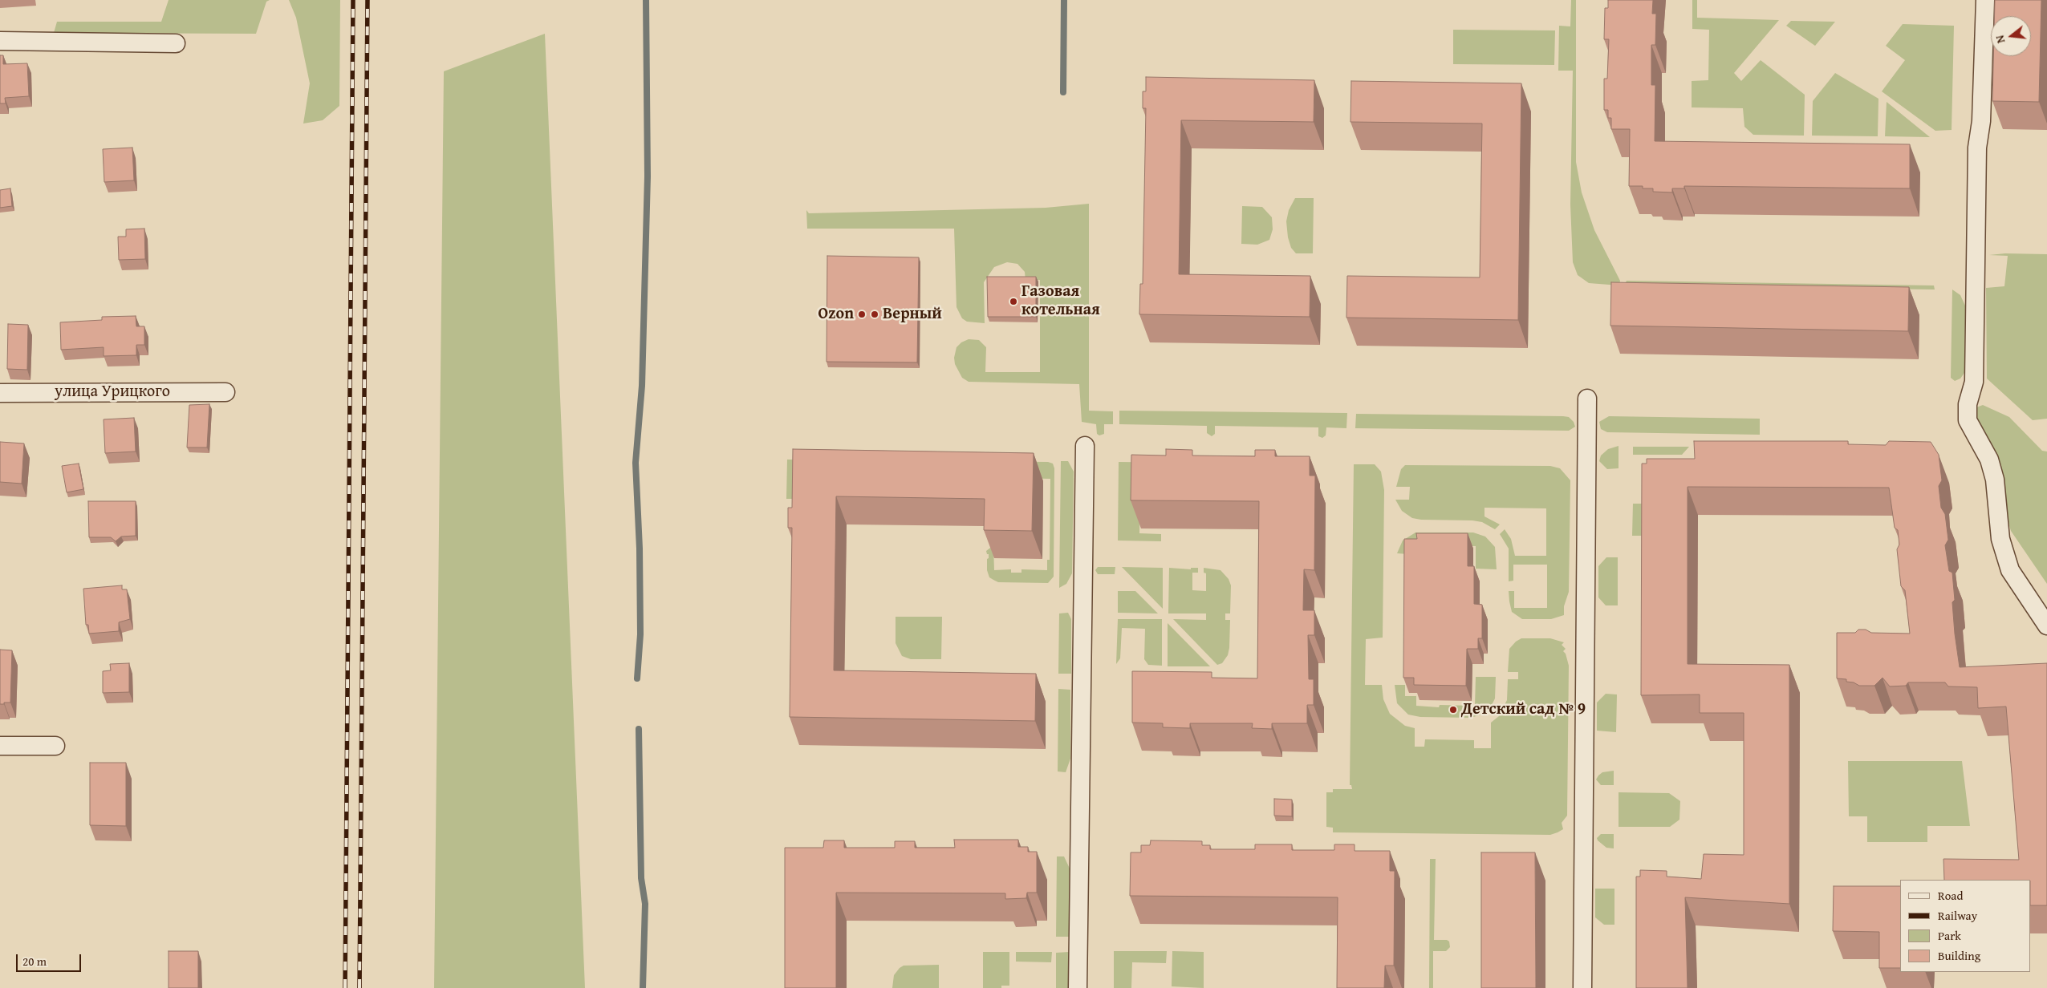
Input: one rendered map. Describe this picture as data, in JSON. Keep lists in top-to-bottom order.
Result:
{
  "streets": {
    "street": ["улица Урицкого"]
  },
  "places": [
    "Газовая котельная",
    "Ozon",
    "Верный",
    "Детский сад № 9"
  ],
  "legend": [
    "Road",
    "Railway",
    "Park",
    "Building"
  ],
  "scale_bar": "20 m",
  "north": "left"
}
